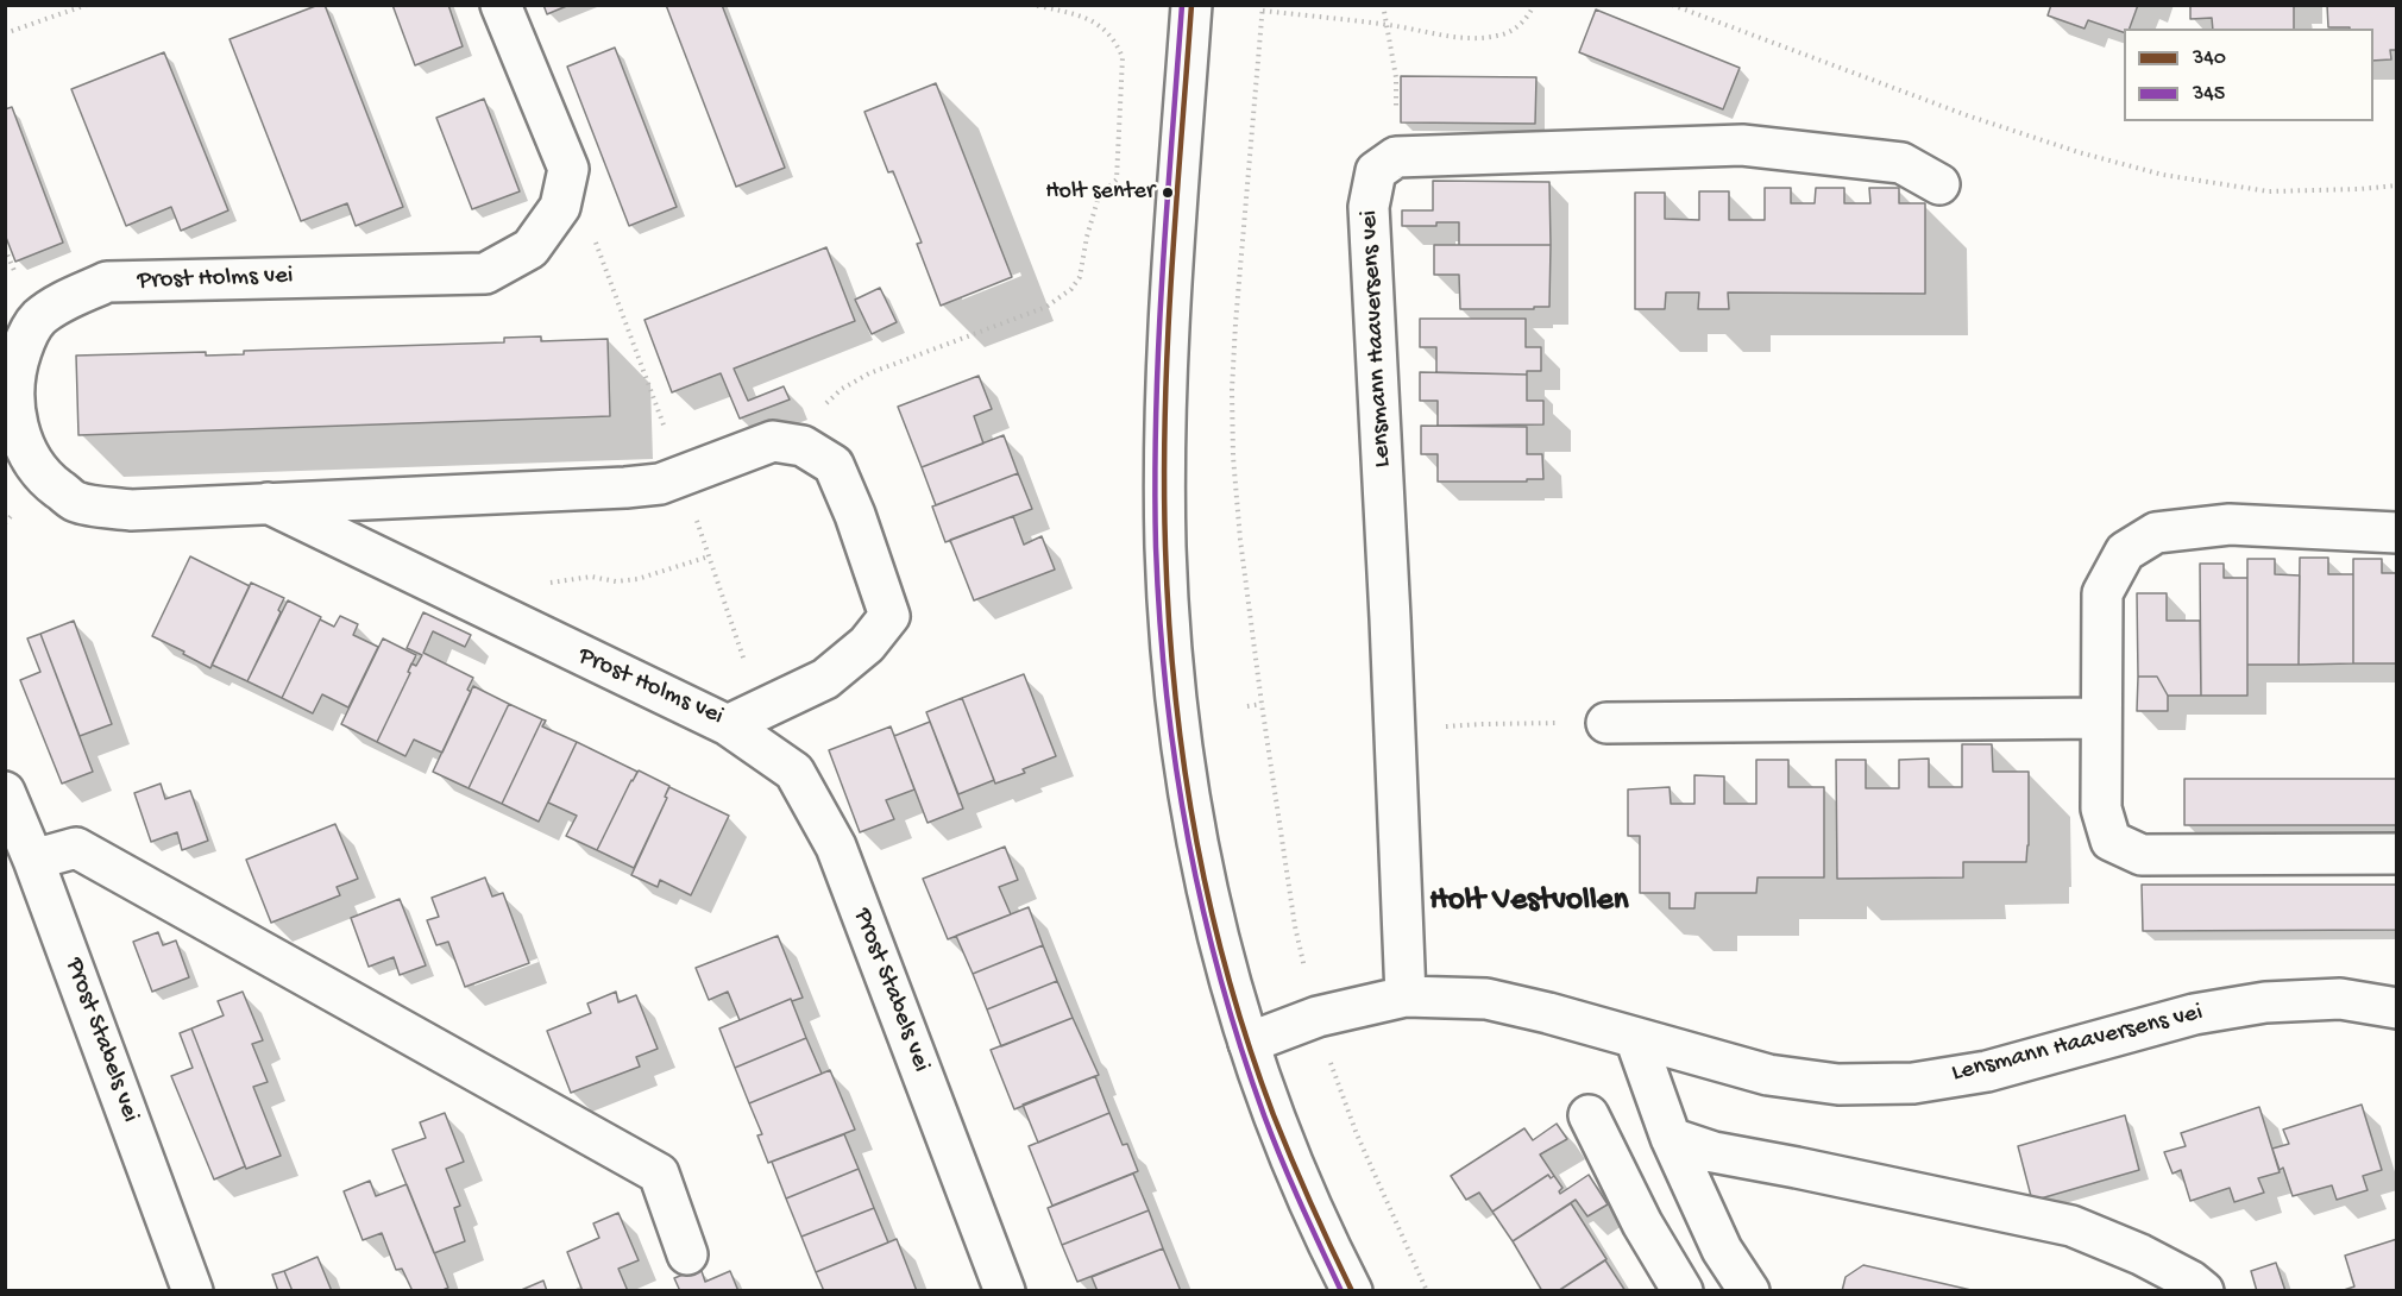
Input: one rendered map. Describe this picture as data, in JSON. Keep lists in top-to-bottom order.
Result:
{
  "streets": {
    "street": ["Prost Holms vei", "Lensmann Haaversens vei", "Prost Stabels vei"]
  },
  "crossings": [
    ["Prost Holms vei", "Prost Stabels vei"]
  ],
  "districts": ["Holt Vestvollen"],
  "places": ["Holt senter"],
  "lines": ["transit line 340", "transit line 345"],
  "legend": ["340", "345"]
}
